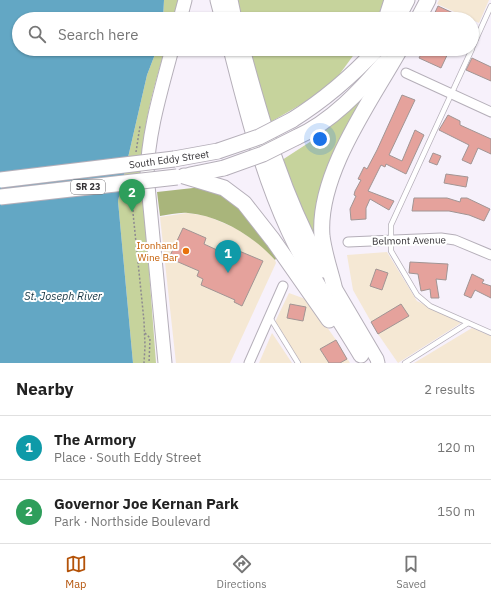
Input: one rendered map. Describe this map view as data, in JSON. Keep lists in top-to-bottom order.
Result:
{
  "streets": {
    "main road": ["South Eddy Street", "SR 23"],
    "street": ["Belmont Avenue"]
  },
  "water": ["St. Joseph River"],
  "places": ["Ironhand Wine Bar"],
  "page": {
    "search": "Search here",
    "pins": ["2", "1"],
    "heading": ["Nearby", "2 results"],
    "list": [
      {
        "mark": "1",
        "name": "The Armory",
        "note": "Place · South Eddy Street",
        "value": "120 m"
      },
      {
        "mark": "2",
        "name": "Governor Joe Kernan Park",
        "note": "Park · Northside Boulevard",
        "value": "150 m"
      }
    ],
    "nav": ["Map", "Directions", "Saved"]
  }
}
